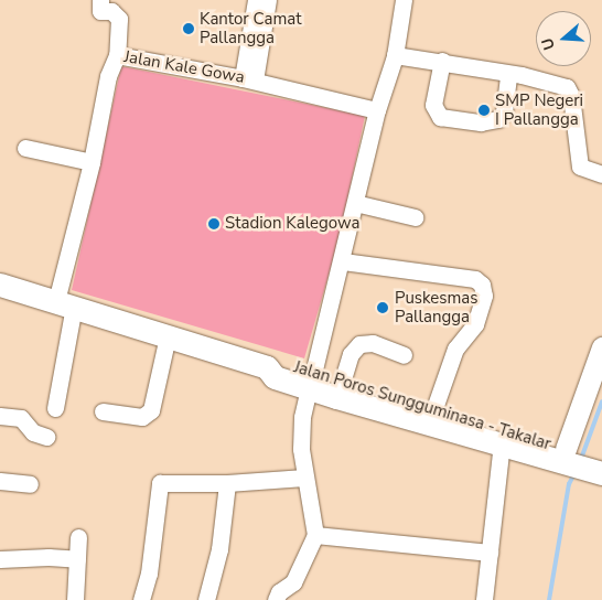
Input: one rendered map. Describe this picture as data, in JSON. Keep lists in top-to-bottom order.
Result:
{
  "streets": {
    "highway": ["Jalan Poros Sungguminasa - Takalar"],
    "street": ["Jalan Kale Gowa"]
  },
  "crossings": [
    ["Jalan Kale Gowa", "Jalan Poros Sungguminasa - Takalar"]
  ],
  "places": [
    "Kantor Camat Pallangga",
    "SMP Negeri I Pallangga",
    "Stadion Kalegowa",
    "Puskesmas Pallangga"
  ],
  "north": "left"
}
